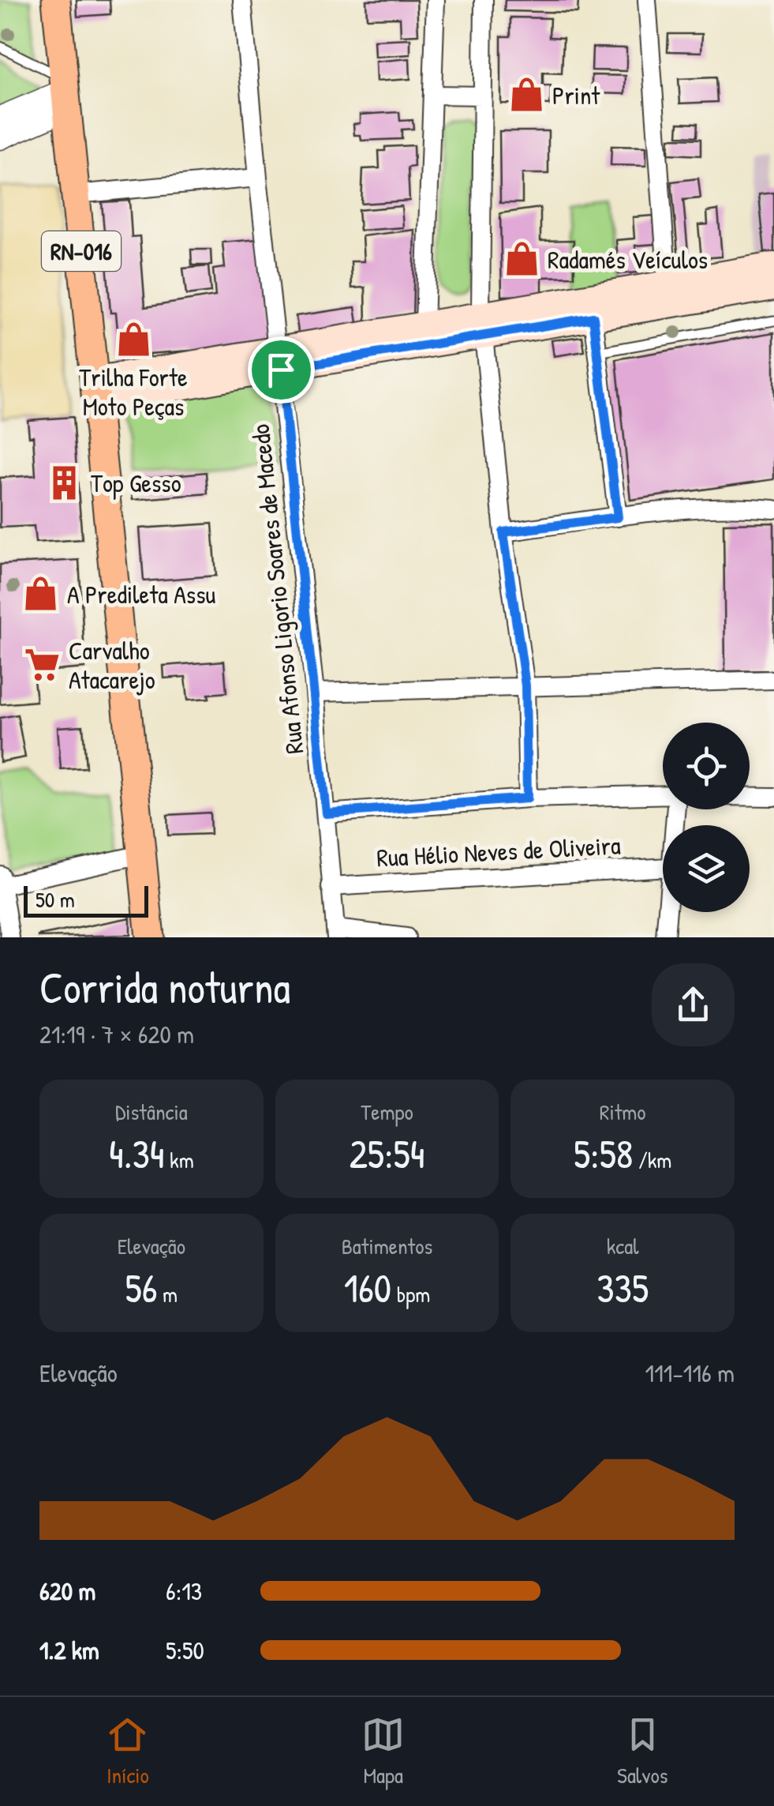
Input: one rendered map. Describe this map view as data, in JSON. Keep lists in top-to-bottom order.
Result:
{
  "streets": {
    "main road": ["RN-016"],
    "street": ["Rua Afonso Ligorio Soares de Macedo", "Rua Hélio Neves de Oliveira"]
  },
  "crossings": [
    ["Rua Afonso Ligorio Soares de Macedo", "Rua Hélio Neves de Oliveira"]
  ],
  "places": {
    "shop": [
      "Print",
      "Radamés Veículos",
      "Trilha Forte Moto Peças",
      "A Predileta Assu"
    ],
    "building": ["Top Gesso"],
    "supermarket": ["Carvalho Atacarejo"]
  },
  "scale_bar": "50 m",
  "page": {
    "scale": "50 m",
    "heading": ["Corrida noturna", "21:19 · 7 × 620 m"],
    "stats": [
      ["Distância", "4.34 km"],
      ["Tempo", "25:54"],
      ["Ritmo", "5:58 /km"],
      ["Elevação", "56 m"],
      ["Batimentos", "160 bpm"],
      ["kcal", "335"]
    ],
    "chart": ["Elevação", "111–116 m"],
    "list": [
      {
        "name": "620 m",
        "note": "6:13"
      },
      {
        "name": "1.2 km",
        "note": "5:50"
      }
    ],
    "tabs": ["Início", "Mapa", "Salvos"]
  }
}
